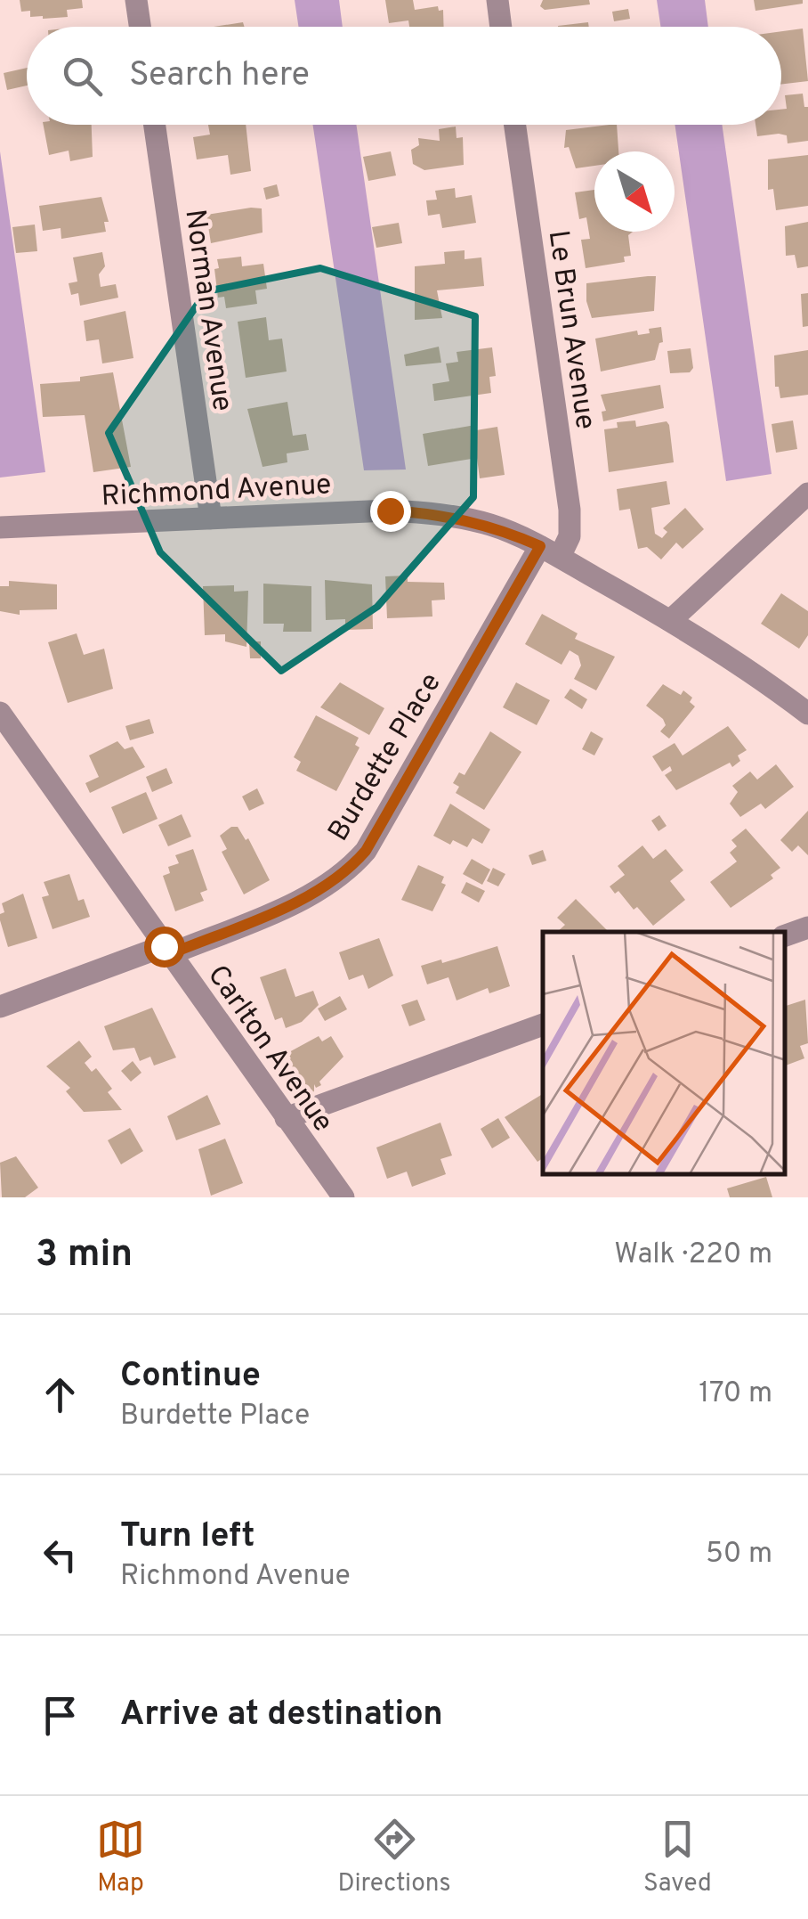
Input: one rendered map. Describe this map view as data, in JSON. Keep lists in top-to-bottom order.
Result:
{
  "streets": {
    "street": [
      "Norman Avenue",
      "Le Brun Avenue",
      "Richmond Avenue",
      "Burdette Place",
      "Carlton Avenue"
    ]
  },
  "crossings": [
    ["Norman Avenue", "Richmond Avenue"],
    ["Le Brun Avenue", "Richmond Avenue"],
    ["Le Brun Avenue", "Burdette Place"],
    ["Richmond Avenue", "Burdette Place"],
    ["Burdette Place", "Carlton Avenue"]
  ],
  "north": "bottom right",
  "page": {
    "search": "Search here",
    "heading": ["3 min", "Walk · 220 m"],
    "list": [
      ["Continue", "Burdette Place", "170 m"],
      ["Turn left", "Richmond Avenue", "50 m"],
      "Arrive at destination"
    ],
    "nav": ["Map", "Directions", "Saved"]
  }
}
